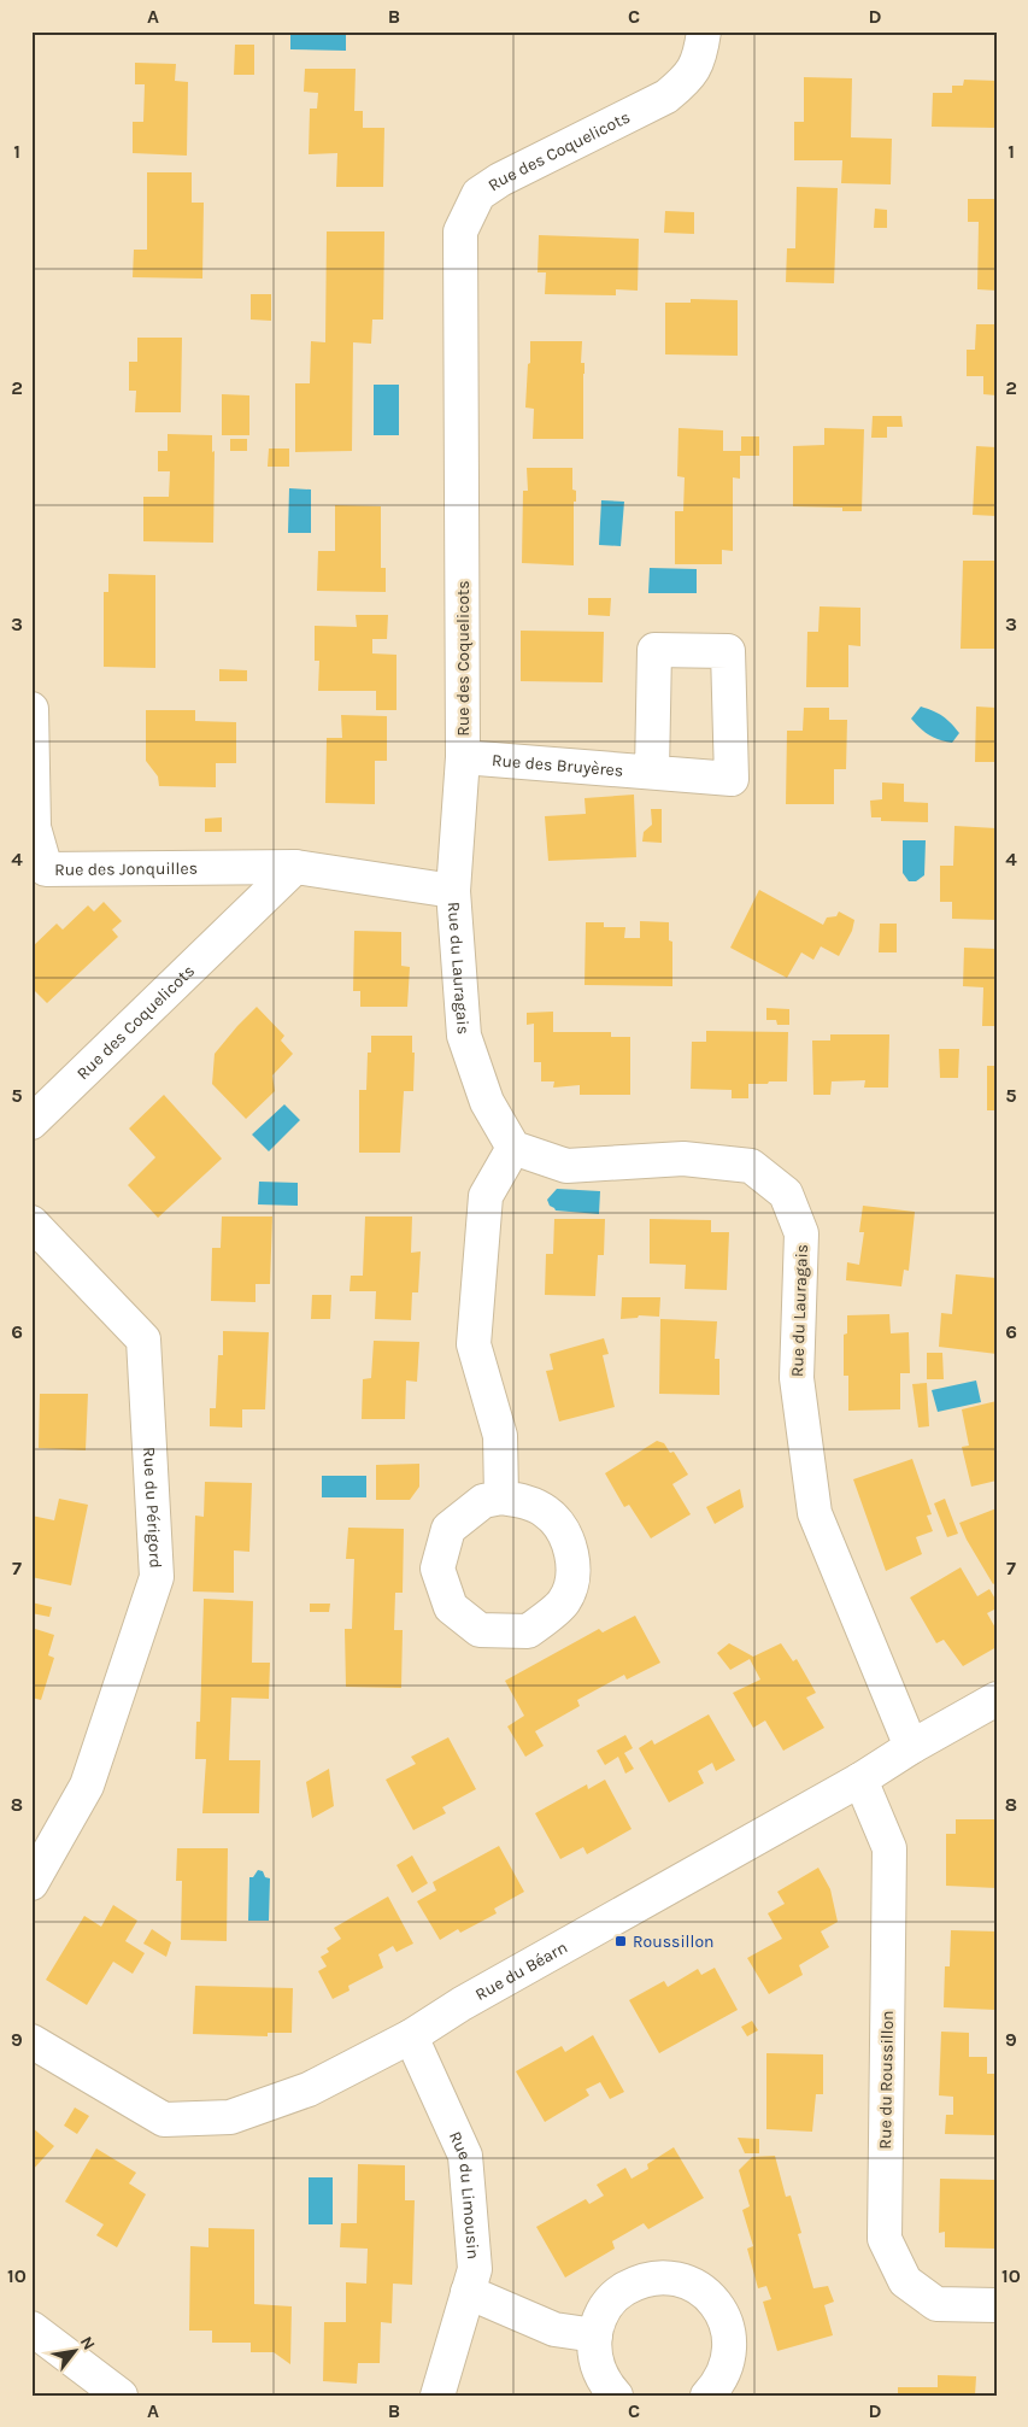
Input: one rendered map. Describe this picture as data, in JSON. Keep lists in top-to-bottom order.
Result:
{
  "streets": {
    "street": [
      "Rue des Coquelicots",
      "Rue des Bruyères",
      "Rue des Jonquilles",
      "Rue du Lauragais",
      "Rue du Périgord",
      "Rue du Béarn",
      "Rue du Roussillon",
      "Rue du Limousin"
    ]
  },
  "crossings": [
    ["Rue des Coquelicots", "Rue des Bruyères"],
    ["Rue des Coquelicots", "Rue des Jonquilles"],
    ["Rue des Coquelicots", "Rue du Lauragais"],
    ["Rue du Lauragais", "Rue du Béarn"],
    ["Rue du Béarn", "Rue du Roussillon"],
    ["Rue du Béarn", "Rue du Limousin"]
  ],
  "places": {
    "transit": ["Roussillon"]
  },
  "north": "top right",
  "grid": {
    "columns": [
      "A",
      "B",
      "C",
      "D"
    ],
    "rows": [
      "1",
      "2",
      "3",
      "4",
      "5",
      "6",
      "7",
      "8",
      "9",
      "10"
    ]
  }
}
